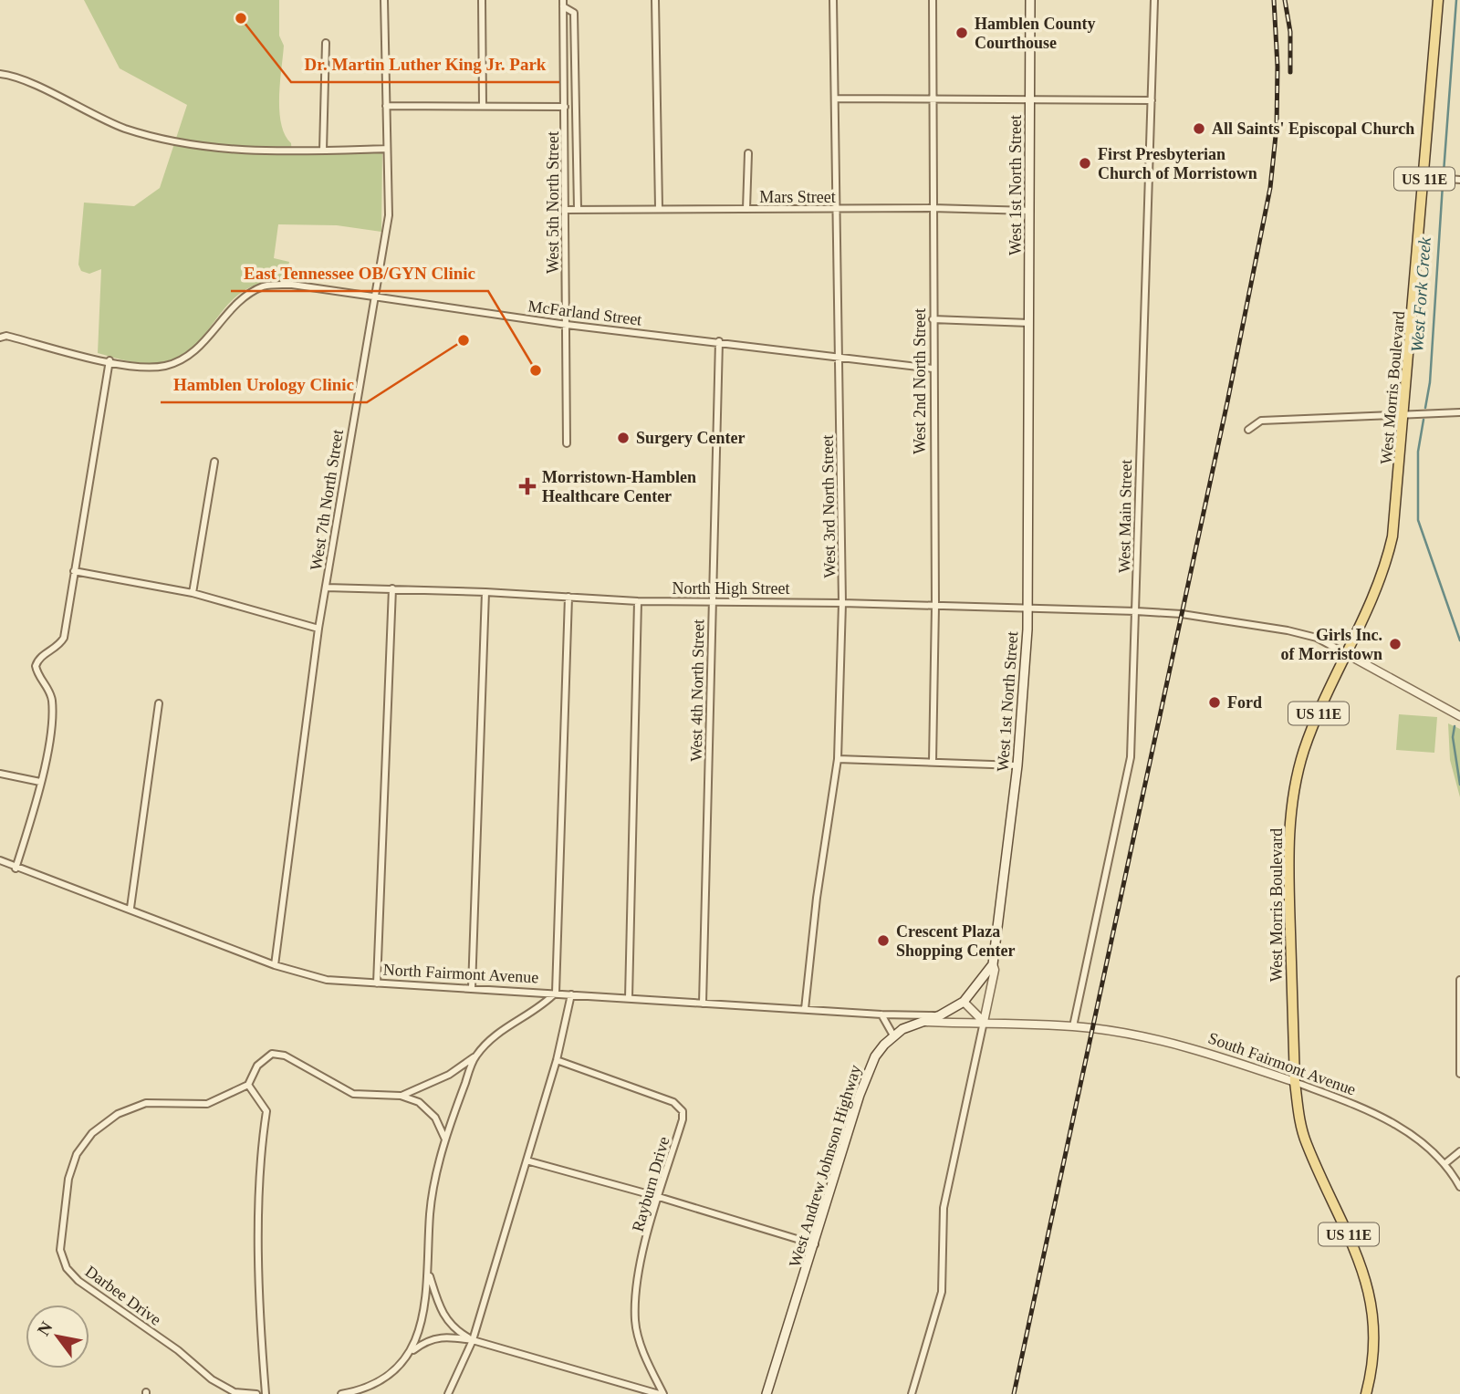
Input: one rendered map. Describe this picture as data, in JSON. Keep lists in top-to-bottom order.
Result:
{
  "streets": {
    "main road": [
      "US 11E",
      "West 1st North Street",
      "West Morris Boulevard",
      "West Andrew Johnson Highway"
    ],
    "street": [
      "Mars Street",
      "West 5th North Street",
      "McFarland Street",
      "West 2nd North Street",
      "West 7th North Street",
      "West 3rd North Street",
      "West Main Street",
      "North High Street",
      "West 4th North Street",
      "North Fairmont Avenue",
      "South Fairmont Avenue",
      "Rayburn Drive",
      "Darbee Drive"
    ]
  },
  "crossings": [
    ["West 1st North Street", "Mars Street"],
    ["West 1st North Street", "North High Street"],
    ["West 1st North Street", "West Andrew Johnson Highway"],
    ["Mars Street", "West 5th North Street"],
    ["Mars Street", "West 2nd North Street"],
    ["Mars Street", "West 3rd North Street"],
    ["West 5th North Street", "McFarland Street"],
    ["McFarland Street", "West 2nd North Street"],
    ["McFarland Street", "West 7th North Street"],
    ["McFarland Street", "West 3rd North Street"],
    ["McFarland Street", "West 4th North Street"],
    ["West 2nd North Street", "North High Street"],
    ["West Morris Boulevard", "North High Street"],
    ["West Morris Boulevard", "South Fairmont Avenue"],
    ["West 7th North Street", "North High Street"],
    ["West 7th North Street", "North Fairmont Avenue"],
    ["West 3rd North Street", "North High Street"],
    ["West 3rd North Street", "North Fairmont Avenue"],
    ["West Main Street", "North High Street"],
    ["West Main Street", "South Fairmont Avenue"],
    ["North High Street", "West 4th North Street"],
    ["West 4th North Street", "North Fairmont Avenue"],
    ["North Fairmont Avenue", "West Andrew Johnson Highway"]
  ],
  "water": ["West Fork Creek"],
  "places": {
    "other": [
      "Dr. Martin Luther King Jr. Park",
      "Hamblen County Courthouse",
      "All Saints' Episcopal Church",
      "First Presbyterian Church of Morristown",
      "Hamblen Urology Clinic",
      "East Tennessee OB/GYN Clinic",
      "Surgery Center",
      "Girls Inc. of Morristown",
      "Ford",
      "Crescent Plaza Shopping Center"
    ],
    "health": ["Morristown-Hamblen Healthcare Center"]
  },
  "north": "top left"
}
